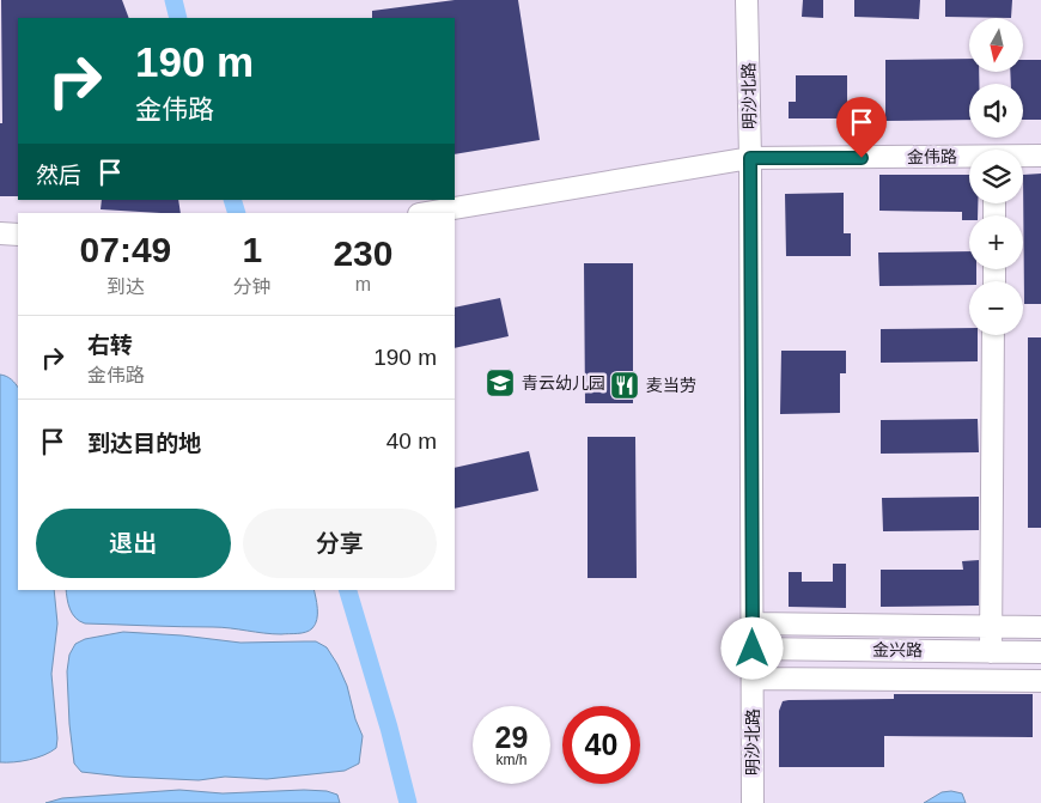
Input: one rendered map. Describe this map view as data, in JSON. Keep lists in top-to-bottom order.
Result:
{
  "streets": {
    "street": ["明沙北路", "金伟路", "金兴路"]
  },
  "crossings": [
    ["明沙北路", "金伟路"],
    ["明沙北路", "金兴路"]
  ],
  "places": {
    "school or university": ["青云幼儿园"],
    "restaurant": ["麦当劳"]
  },
  "north": "bottom",
  "page": {
    "map_buttons": ["+", "−"],
    "turn": ["190 m", "金伟路"],
    "then": "然后",
    "eta": [
      "07:49",
      "到达",
      "1",
      "分钟",
      "230",
      "m"
    ],
    "list": [
      {
        "name": "右转",
        "note": "金伟路",
        "value": "190 m"
      },
      {
        "name": "到达目的地",
        "value": "40 m"
      }
    ],
    "buttons": ["退出", "分享"],
    "speed": "29 km/h",
    "limit": "40"
  }
}
